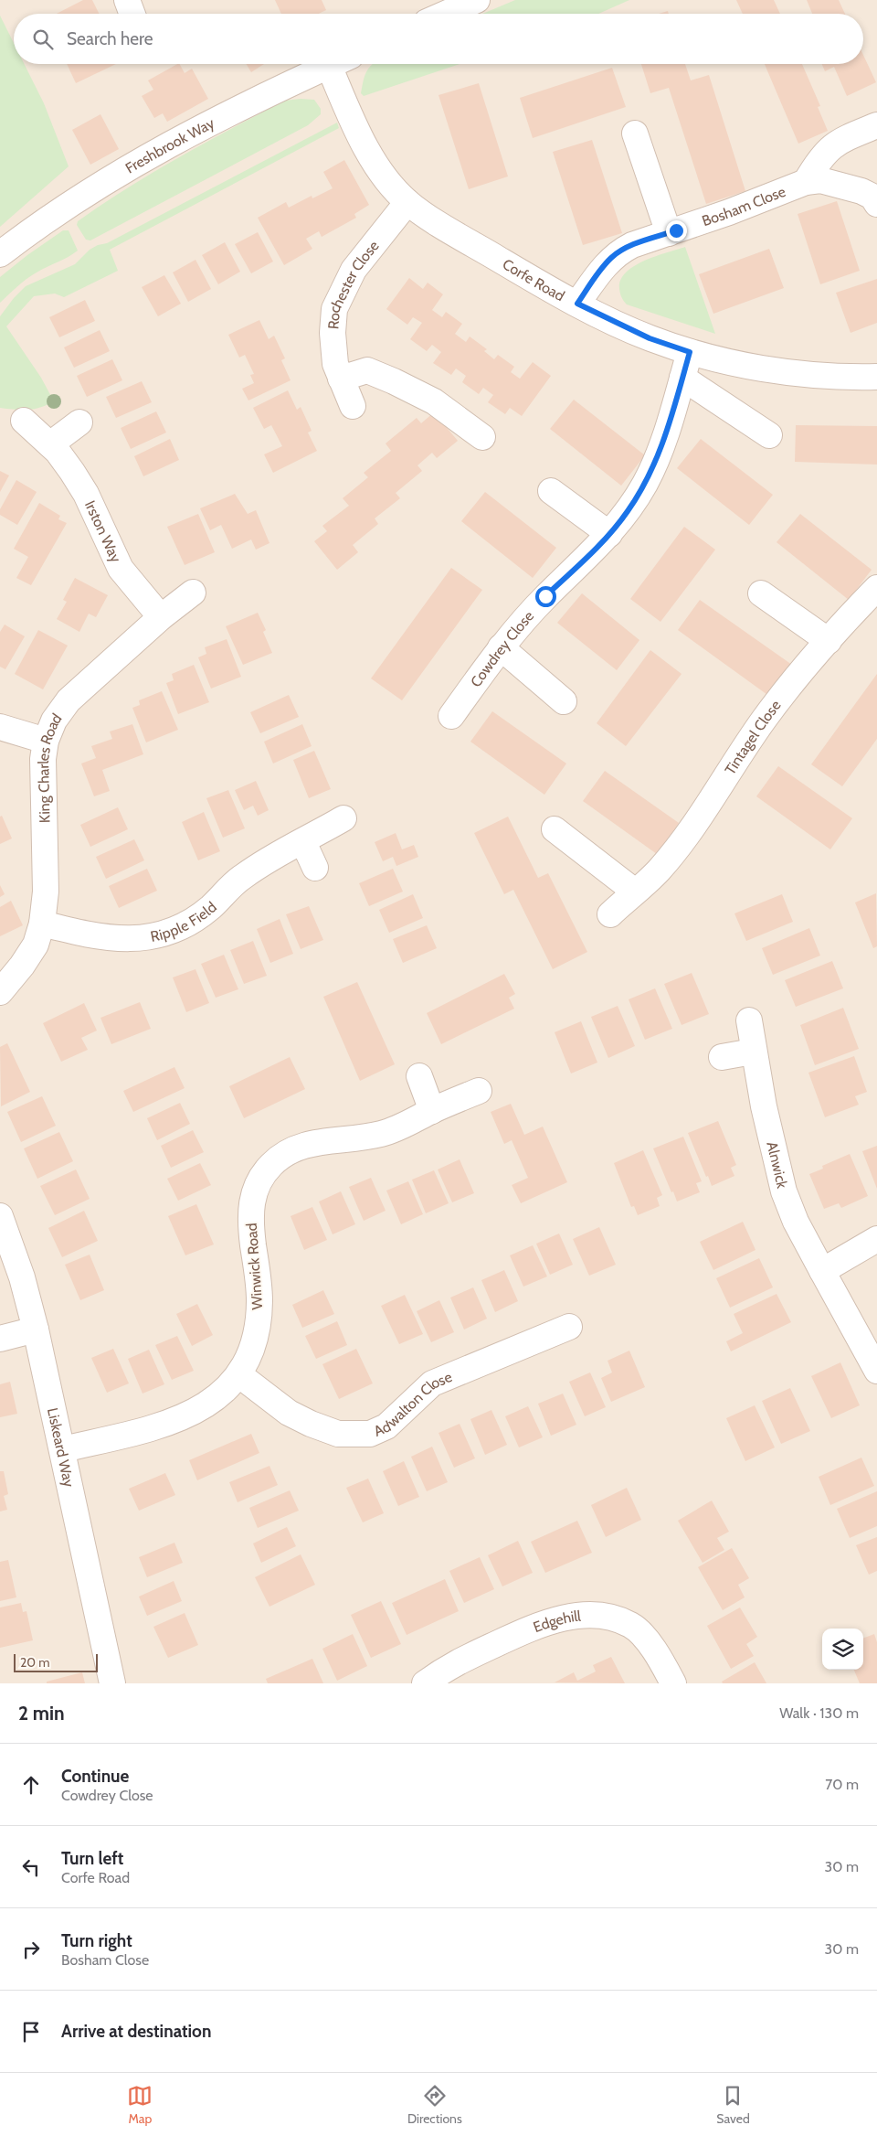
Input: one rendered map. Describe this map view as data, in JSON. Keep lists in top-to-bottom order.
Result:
{
  "streets": {
    "street": [
      "Freshbrook Way",
      "Bosham Close",
      "Corfe Road",
      "Rochester Close",
      "Irston Way",
      "Cowdrey Close",
      "Tintagel Close",
      "King Charles Road",
      "Ripple Field",
      "Alnwick",
      "Winwick Road",
      "Adwalton Close",
      "Liskeard Way",
      "Edgehill"
    ]
  },
  "crossings": [
    ["Bosham Close", "Corfe Road"],
    ["Corfe Road", "Rochester Close"],
    ["Corfe Road", "Cowdrey Close"],
    ["Irston Way", "King Charles Road"],
    ["King Charles Road", "Ripple Field"],
    ["Winwick Road", "Adwalton Close"],
    ["Winwick Road", "Liskeard Way"]
  ],
  "scale_bar": "20 m",
  "page": {
    "search": "Search here",
    "scale": "20 m",
    "heading": ["2 min", "Walk · 130 m"],
    "list": [
      ["Continue", "Cowdrey Close", "70 m"],
      ["Turn left", "Corfe Road", "30 m"],
      ["Turn right", "Bosham Close", "30 m"],
      "Arrive at destination"
    ],
    "nav": ["Map", "Directions", "Saved"]
  }
}
